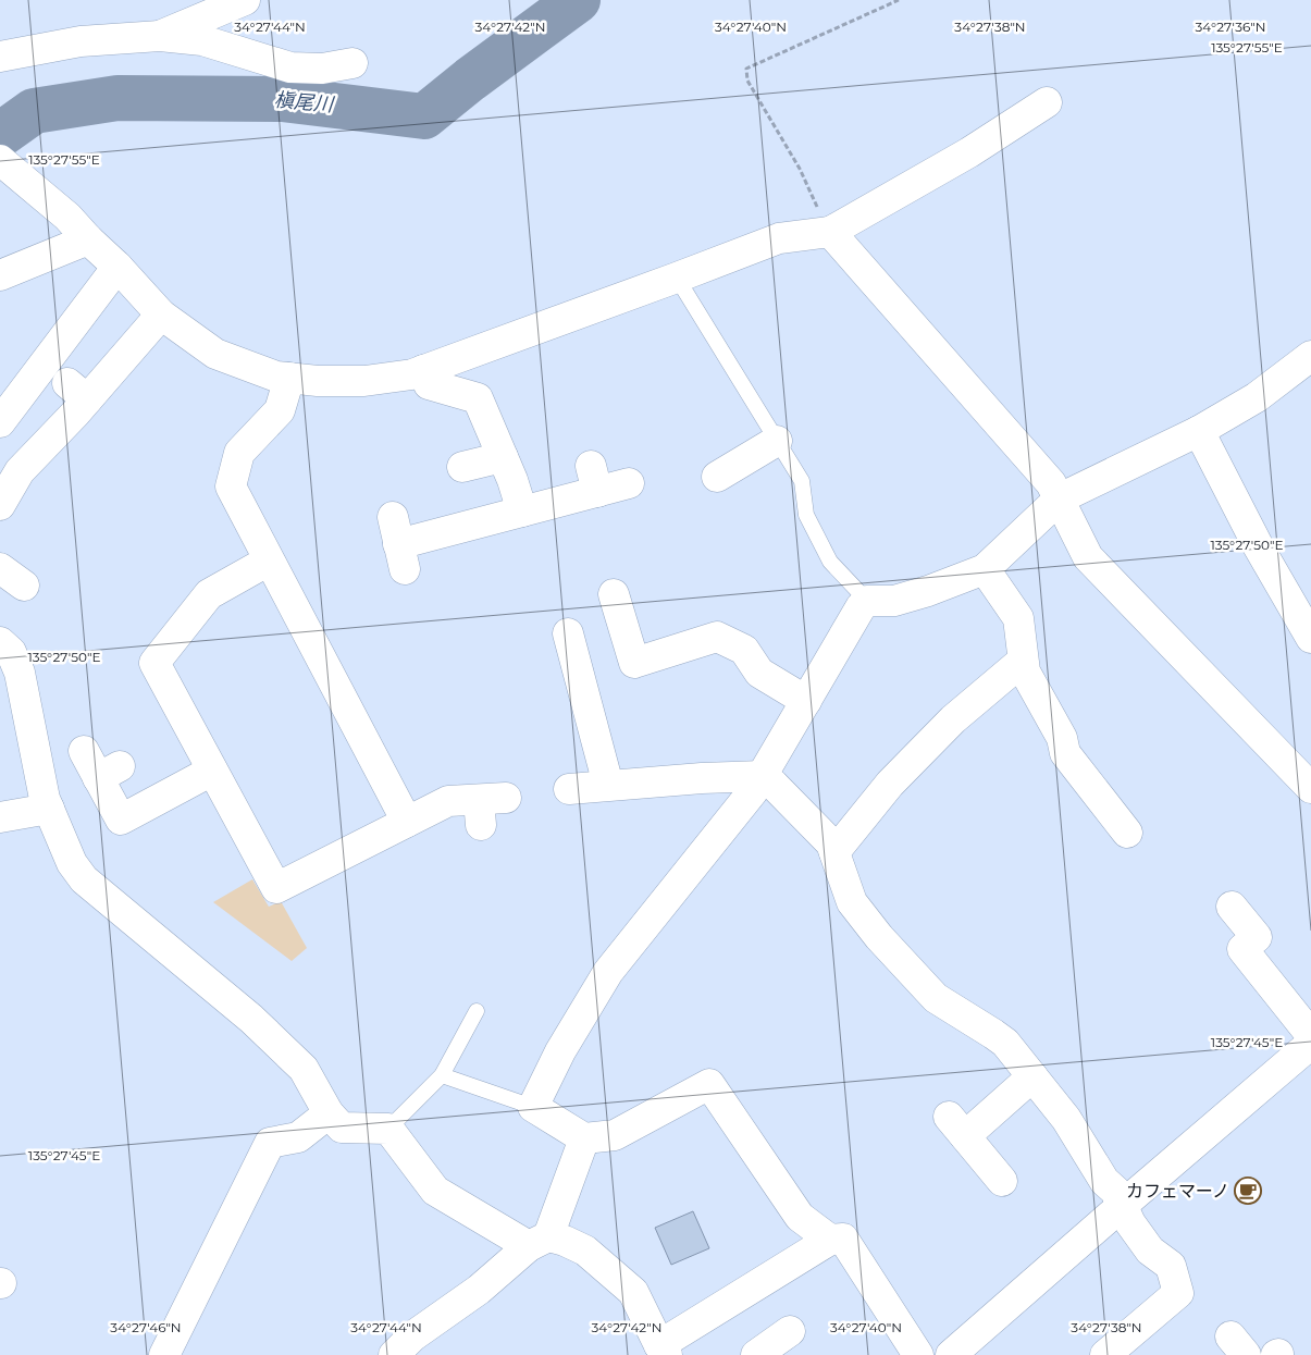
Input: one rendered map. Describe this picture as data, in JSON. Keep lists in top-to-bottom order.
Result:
{
  "water": ["槇尾川"],
  "places": {
    "cafe": ["カフェマーノ"]
  },
  "coordinates": [
    "34°27'44\"N",
    "34°27'42\"N",
    "34°27'40\"N",
    "34°27'38\"N",
    "34°27'36\"N",
    "135°27'55\"E",
    "135°27'50\"E",
    "135°27'45\"E",
    "34°27'46\"N"
  ]
}
